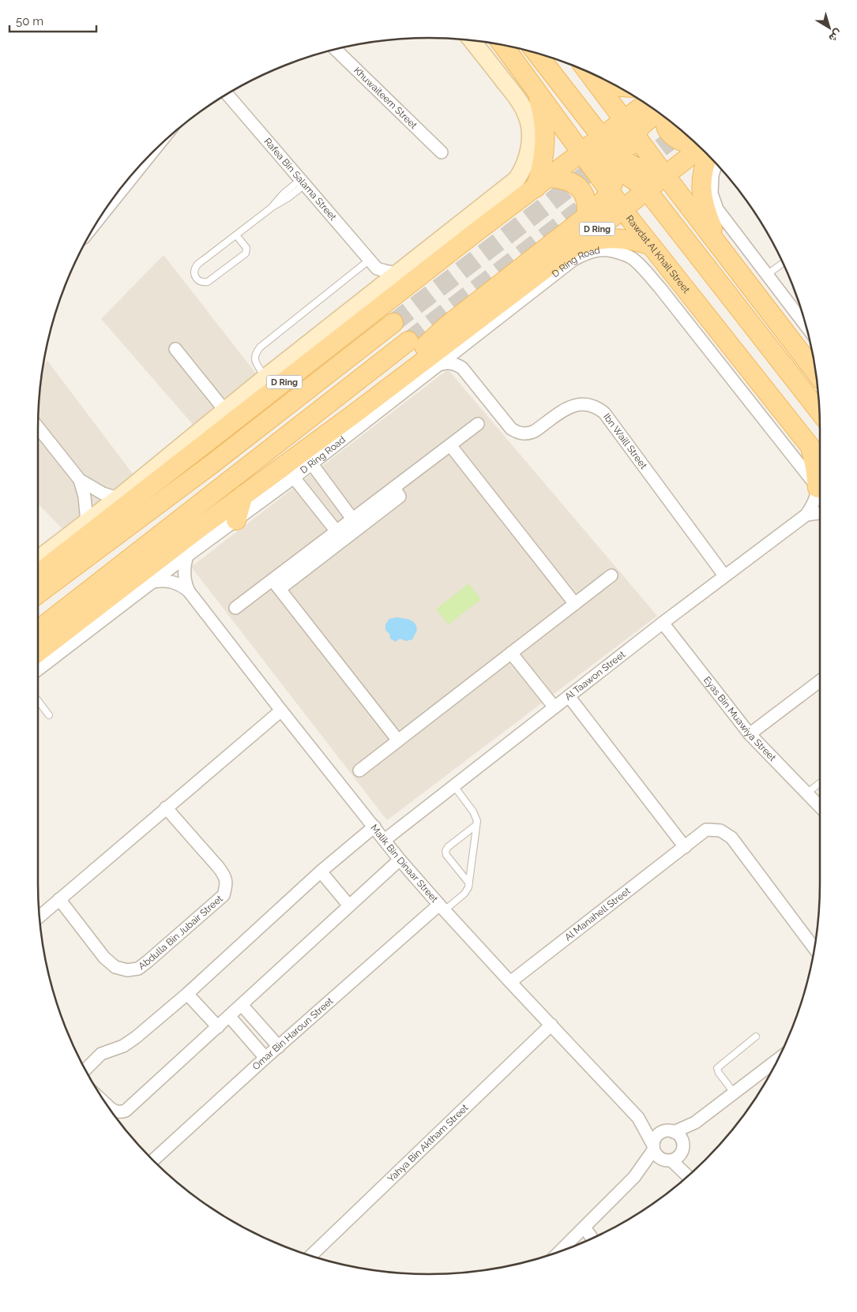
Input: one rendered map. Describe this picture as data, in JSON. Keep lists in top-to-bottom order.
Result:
{
  "streets": {
    "main road": ["D Ring", "Rawdat Al Khail Street"],
    "street": [
      "Khuwaiteem Street",
      "Rafea Bin Salama Street",
      "D Ring Road",
      "Ibn Waill Street",
      "Al Taawon Street",
      "Eyas Bin Muawiya Street",
      "Malik Bin Dinaar Street",
      "Al Manahell Street",
      "Abdulla Bin Jubair Street",
      "Omar Bin Haroun Street",
      "Yahya Bin Aktham Street"
    ]
  },
  "crossings": [
    ["D Ring", "Rawdat Al Khail Street"],
    ["Rawdat Al Khail Street", "D Ring Road"],
    ["D Ring Road", "Ibn Waill Street"],
    ["D Ring Road", "Malik Bin Dinaar Street"],
    ["Ibn Waill Street", "Al Taawon Street"],
    ["Al Taawon Street", "Eyas Bin Muawiya Street"],
    ["Al Taawon Street", "Malik Bin Dinaar Street"],
    ["Malik Bin Dinaar Street", "Al Manahell Street"],
    ["Malik Bin Dinaar Street", "Omar Bin Haroun Street"],
    ["Malik Bin Dinaar Street", "Yahya Bin Aktham Street"]
  ],
  "scale_bar": "50 m",
  "north": "bottom right"
}
